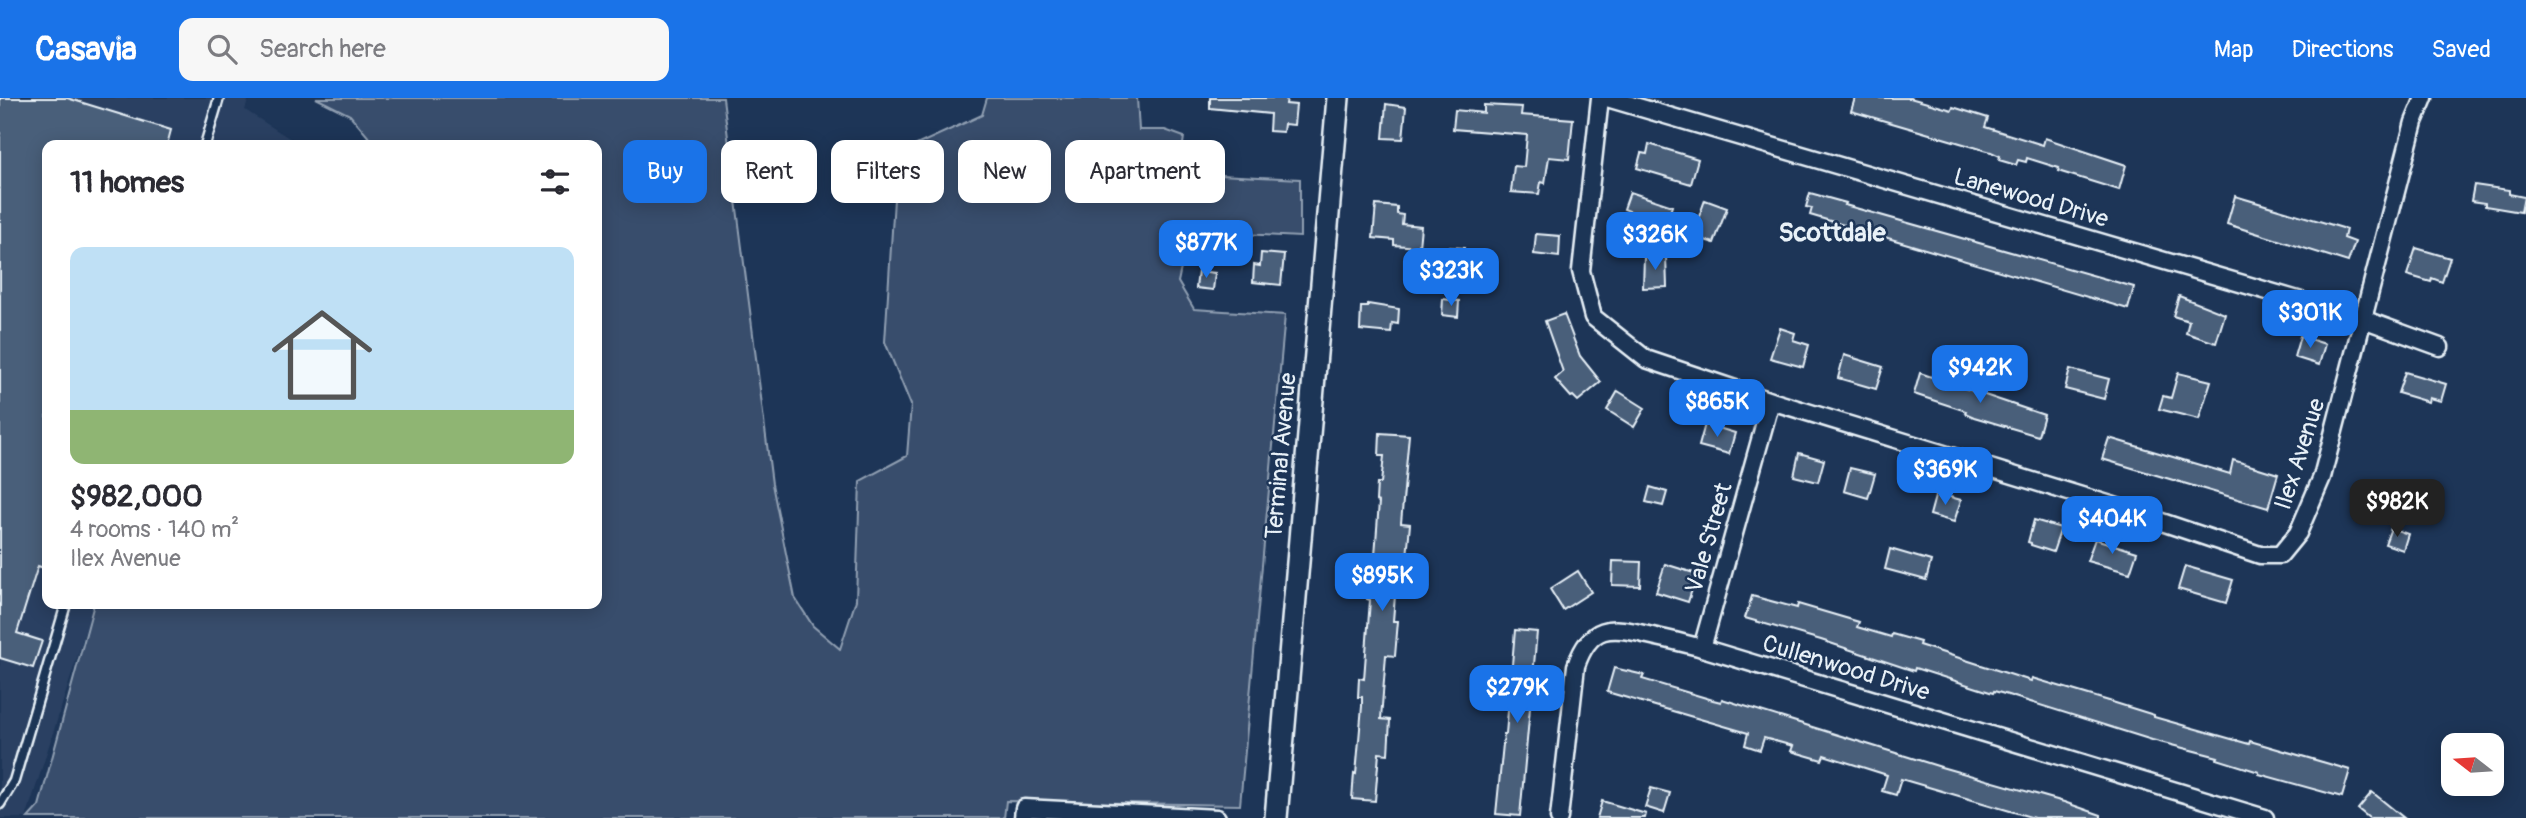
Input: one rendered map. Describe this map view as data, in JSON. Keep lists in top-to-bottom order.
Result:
{
  "streets": {
    "street": [
      "Lanewood Drive",
      "Ilex Avenue",
      "Terminal Avenue",
      "Vale Street",
      "Cullenwood Drive"
    ]
  },
  "crossings": [
    ["Lanewood Drive", "Ilex Avenue"],
    ["Ilex Avenue", "Vale Street"],
    ["Vale Street", "Cullenwood Drive"]
  ],
  "districts": ["Scottdale"],
  "north": "left",
  "page": {
    "header": "Casavia",
    "search": "Search here",
    "nav": ["Map", "Directions", "Saved"],
    "chip": [
      "Buy",
      "Rent",
      "Filters",
      "New",
      "Apartment"
    ],
    "heading": "11 homes",
    "price": [
      "$326K",
      "$877K",
      "$323K",
      "$301K",
      "$942K",
      "$865K",
      "$369K",
      "$982K",
      "$404K",
      "$895K",
      "$279K"
    ],
    "list": [
      {
        "name": "$982,000",
        "note": "4 rooms · 140 m² · Ilex Avenue"
      }
    ]
  }
}
